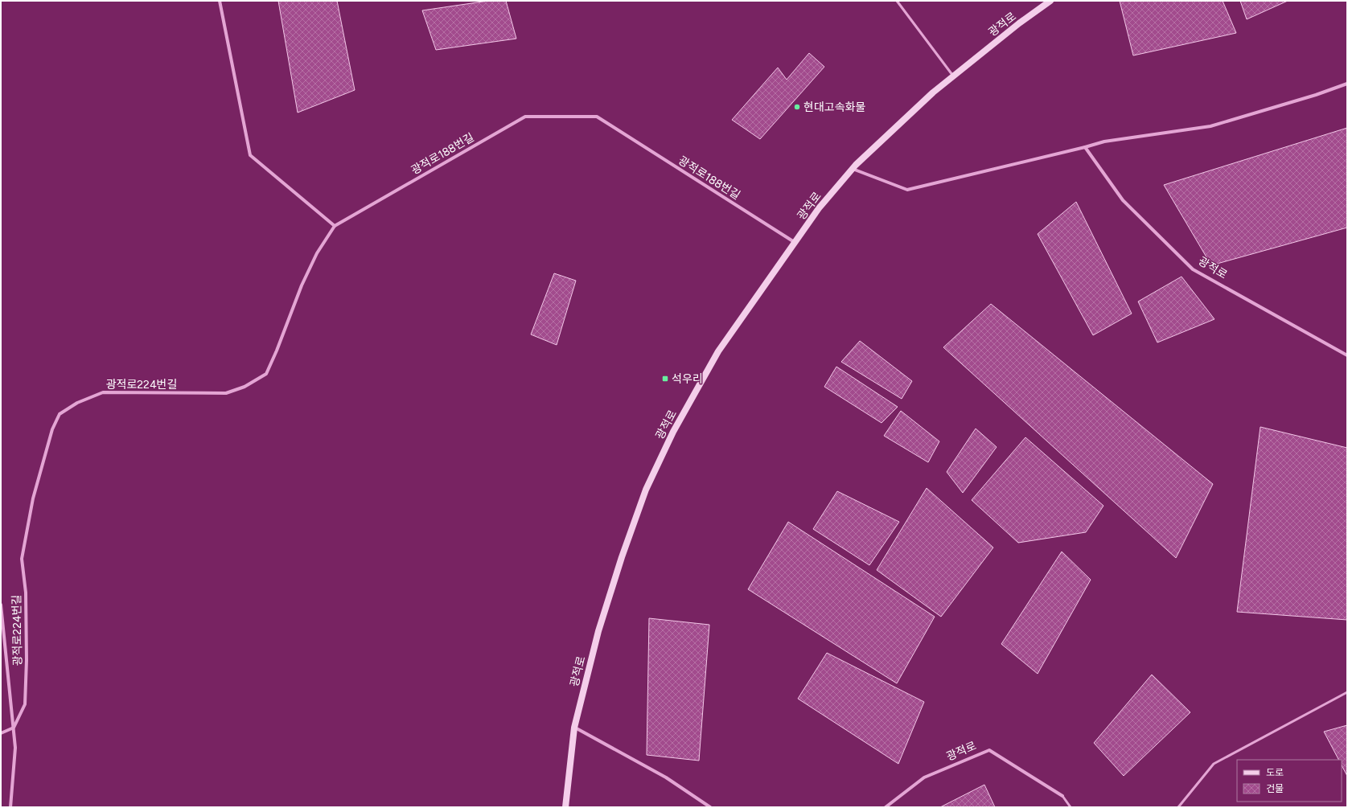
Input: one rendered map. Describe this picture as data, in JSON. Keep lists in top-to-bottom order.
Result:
{
  "streets": {
    "main road": ["광적로"],
    "street": ["광적로188번길", "광적로224번길"]
  },
  "crossings": [
    ["광적로", "광적로188번길"],
    ["광적로188번길", "광적로224번길"]
  ],
  "places": {
    "other": ["현대고속화물"],
    "transit": ["석우리"]
  },
  "legend": ["도로", "건물"]
}
